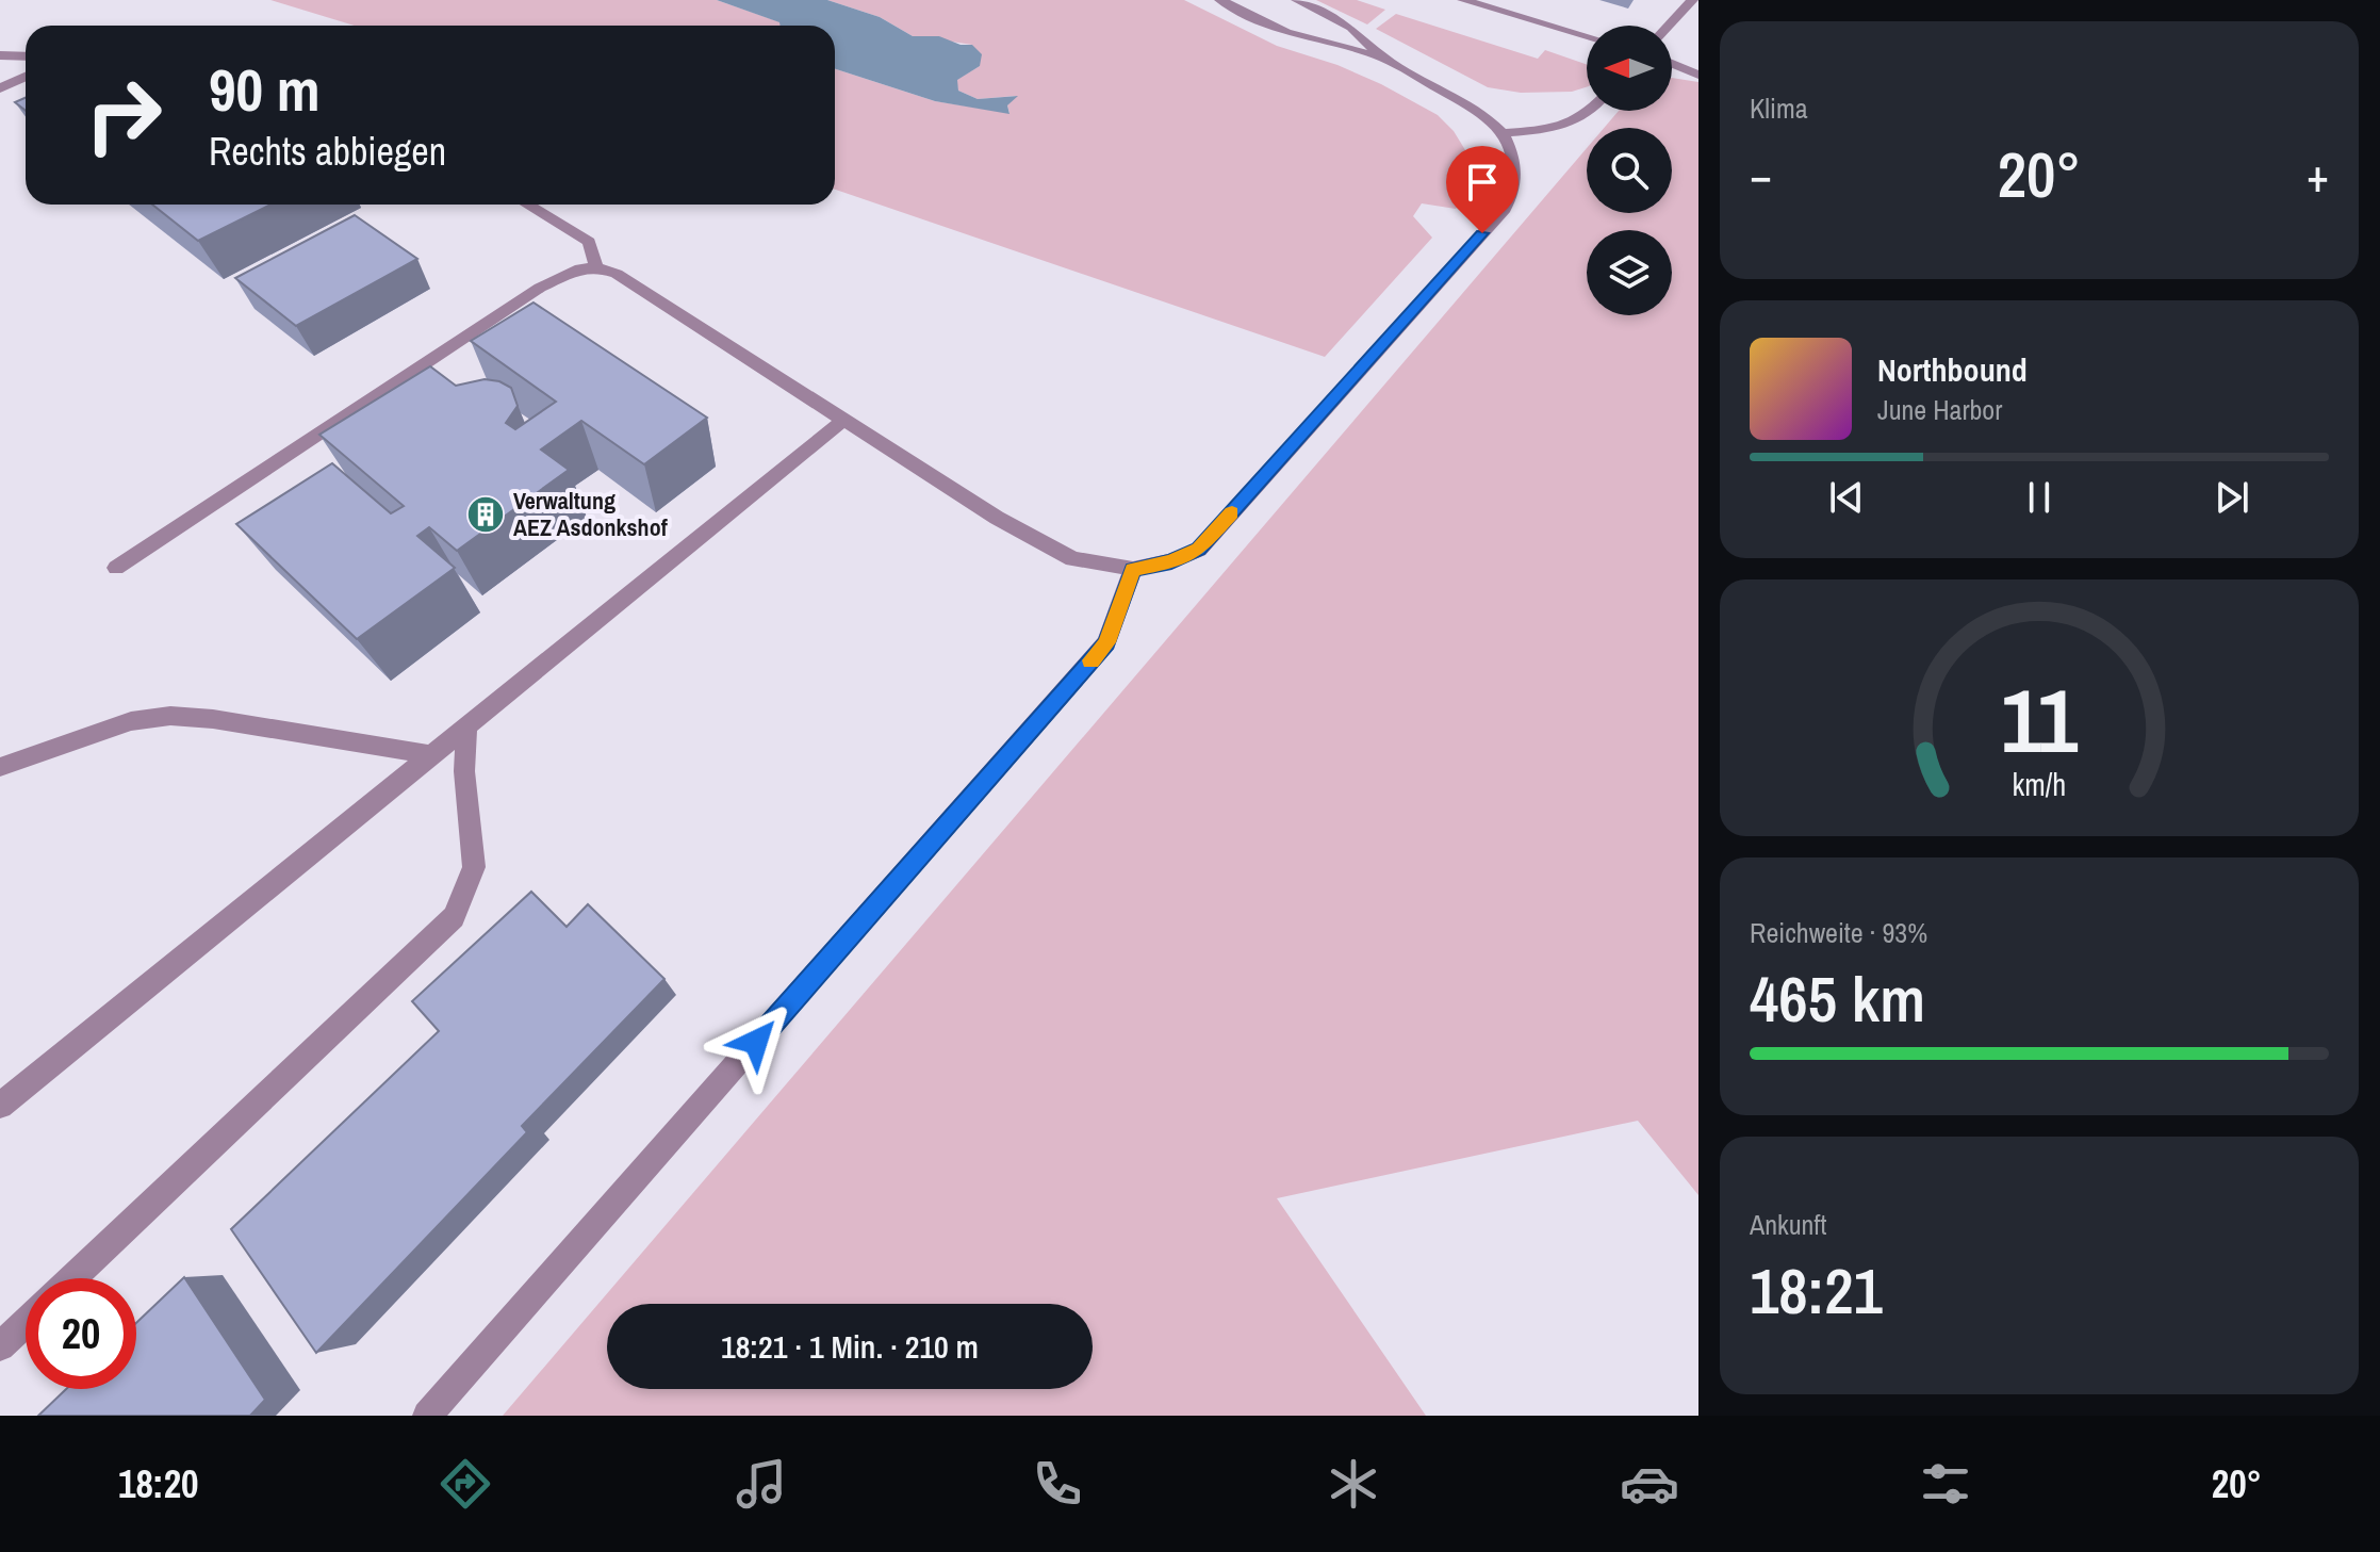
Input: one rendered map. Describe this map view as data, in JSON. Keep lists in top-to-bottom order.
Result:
{
  "places": {
    "building": ["Verwaltung AEZ Asdonkshof"]
  },
  "north": "left",
  "page": {
    "tile": [
      "Klima",
      ["Reichweite · 93%", "465 km"],
      ["Ankunft", "18:21"]
    ],
    "turn": ["90 m", "Rechts abbiegen"],
    "heat": ["−", "20°", "+"],
    "song": ["Northbound", "June Harbor"],
    "limit": "20",
    "trip": "18:21 · 1 Min. · 210 m",
    "tabs": ["18:20", "20°"],
    "gauge": ["11", "km/h"]
  }
}
